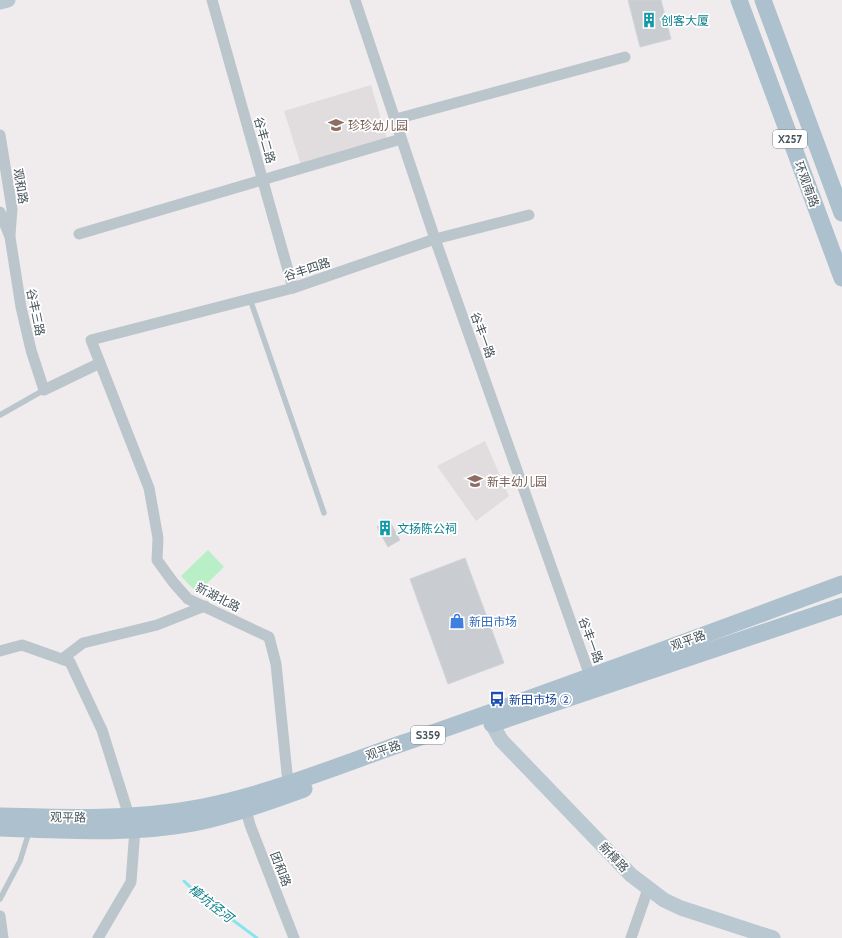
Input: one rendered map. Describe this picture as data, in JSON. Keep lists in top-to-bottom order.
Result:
{
  "streets": {
    "main road": [
      "X257",
      "环观南路",
      "观平路",
      "S359"
    ],
    "street": [
      "谷丰二路",
      "观和路",
      "谷丰四路",
      "谷丰三路",
      "谷丰一路",
      "新湖北路",
      "新樟路",
      "团和路"
    ]
  },
  "crossings": [
    ["谷丰二路", "谷丰四路"],
    ["观和路", "谷丰三路"],
    ["谷丰四路", "谷丰一路"],
    ["谷丰四路", "新湖北路"],
    ["谷丰一路", "观平路"],
    ["新湖北路", "观平路"],
    ["观平路", "新樟路"],
    ["观平路", "团和路"]
  ],
  "water": ["樟坑径河"],
  "places": {
    "building": ["创客大厦", "文扬陈公祠"],
    "school or university": ["珍珍幼儿园", "新丰幼儿园"],
    "shop": ["新田市场"],
    "bus stop": ["新田市场 ②"]
  }
}
